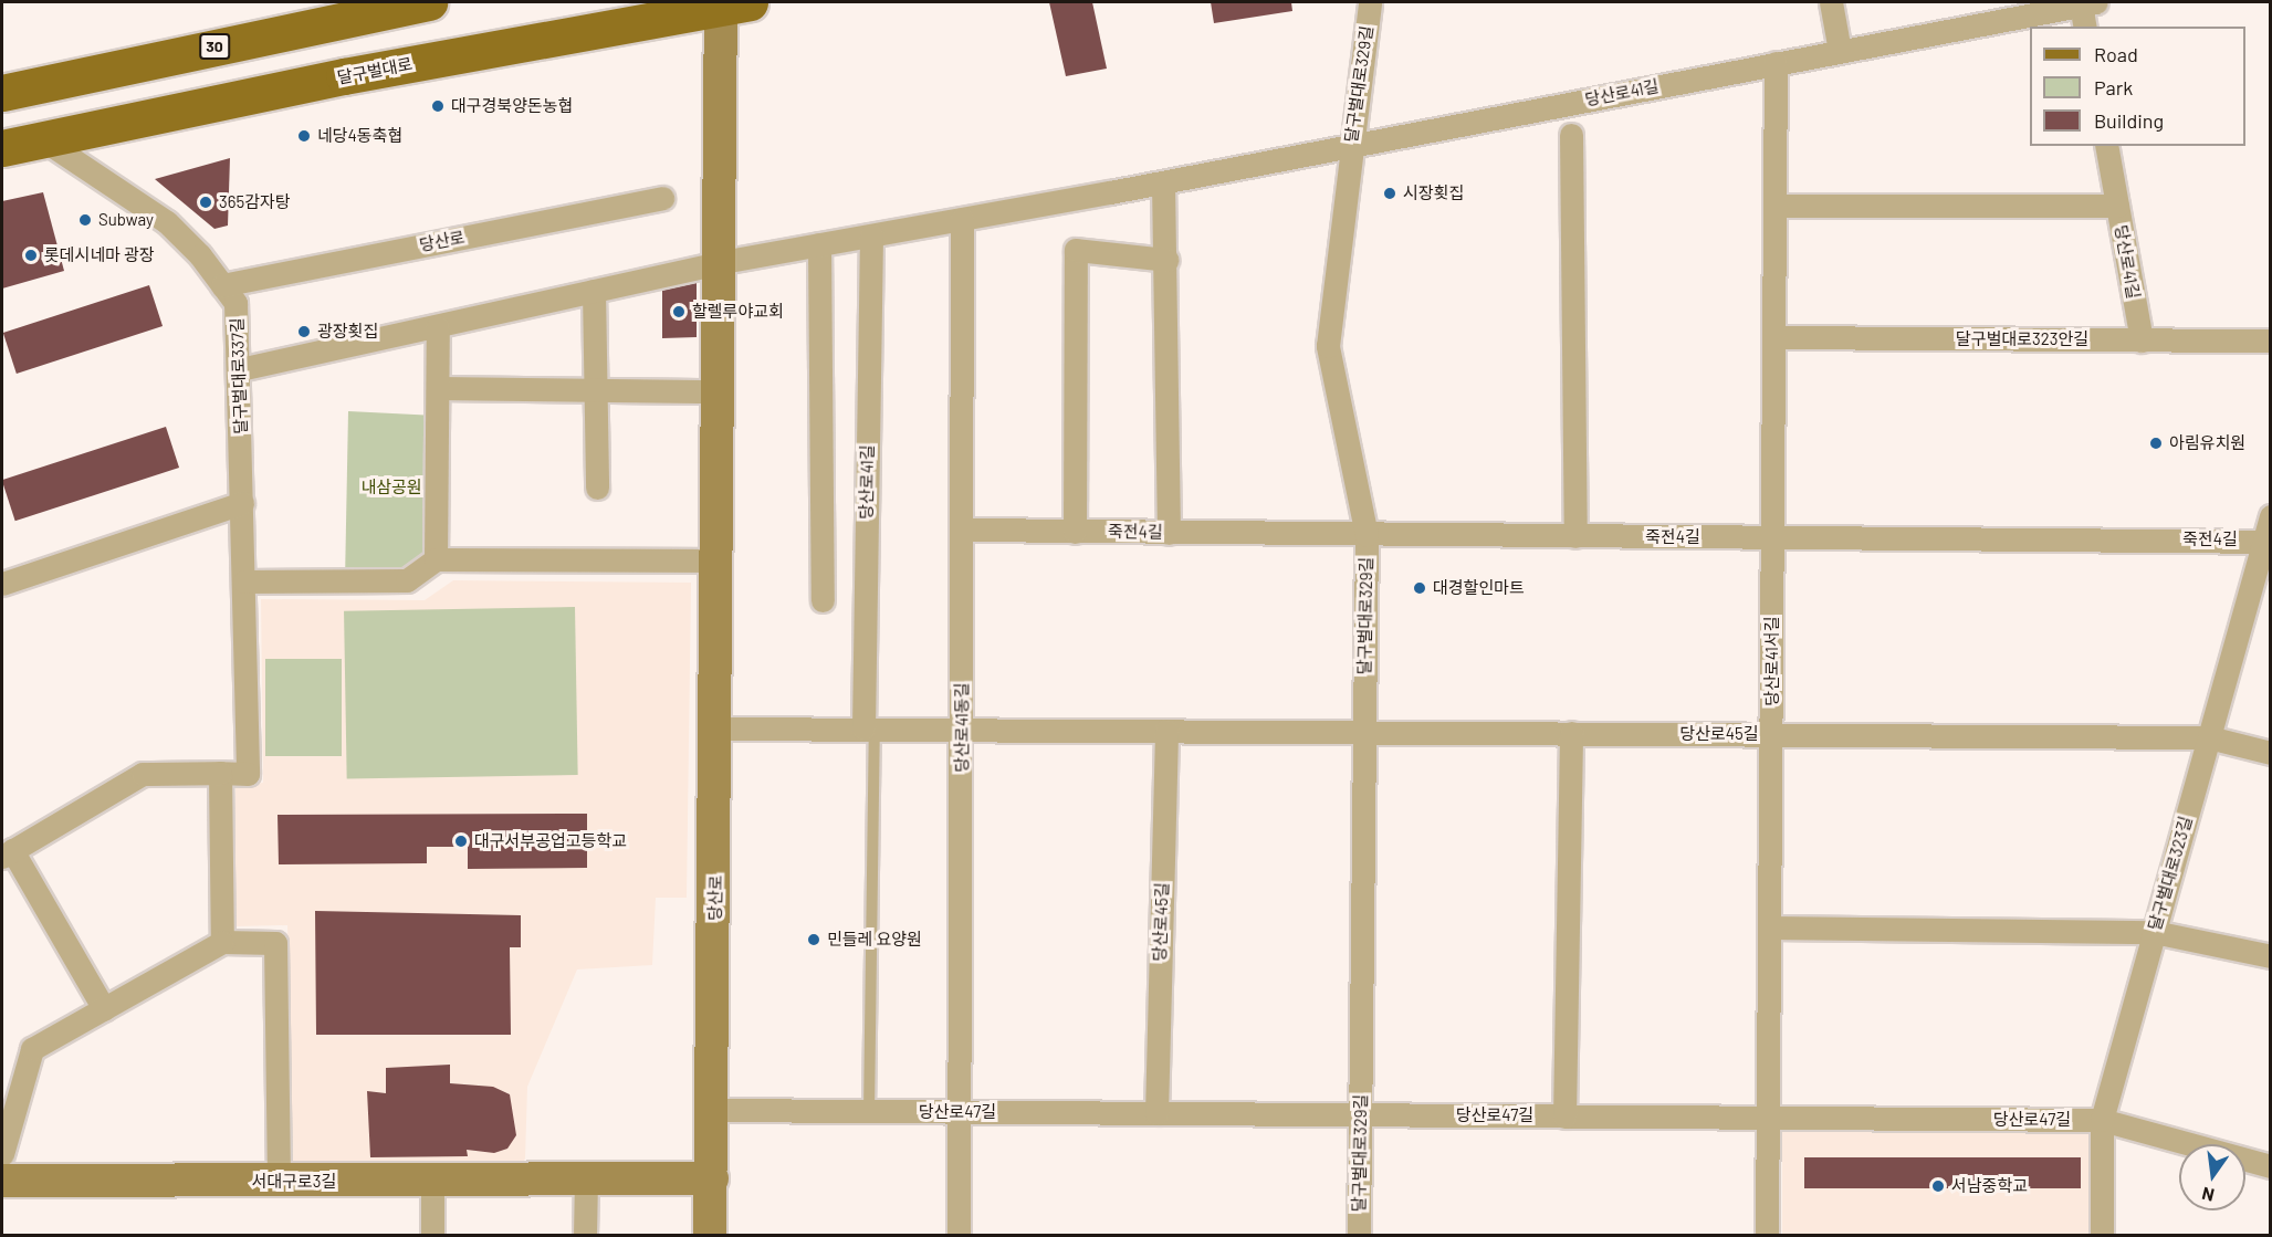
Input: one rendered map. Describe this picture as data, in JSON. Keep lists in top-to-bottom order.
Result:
{
  "streets": {
    "main road": [
      "30",
      "달구벌대로",
      "당산로",
      "서대구로3길"
    ],
    "street": [
      "달구벌대로329길",
      "당산로41길",
      "달구벌대로323안길",
      "달구벌대로337길",
      "죽전4길",
      "당산로41서길",
      "당산로41동길",
      "당산로45길",
      "달구벌대로323길",
      "당산로47길"
    ]
  },
  "crossings": [
    ["달구벌대로", "당산로"],
    ["달구벌대로", "달구벌대로337길"],
    ["달구벌대로329길", "당산로41길"],
    ["달구벌대로329길", "죽전4길"],
    ["달구벌대로329길", "당산로45길"],
    ["달구벌대로329길", "당산로47길"],
    ["당산로41길", "당산로"],
    ["당산로41길", "달구벌대로323안길"],
    ["당산로41길", "당산로41서길"],
    ["당산로41길", "당산로41동길"],
    ["당산로41길", "당산로45길"],
    ["당산로", "달구벌대로337길"],
    ["당산로", "당산로45길"],
    ["당산로", "당산로47길"],
    ["당산로", "서대구로3길"],
    ["달구벌대로323안길", "당산로41서길"],
    ["죽전4길", "당산로41서길"],
    ["죽전4길", "당산로41동길"],
    ["죽전4길", "달구벌대로323길"],
    ["당산로41서길", "당산로45길"],
    ["당산로41서길", "당산로47길"],
    ["당산로41동길", "당산로45길"],
    ["당산로41동길", "당산로47길"],
    ["당산로45길", "달구벌대로323길"],
    ["당산로45길", "당산로47길"],
    ["달구벌대로323길", "당산로47길"]
  ],
  "parks": ["내삼공원"],
  "places": [
    "대구경북양돈농협",
    "네당4동축협",
    "시장횟집",
    "365감자탕",
    "Subway",
    "롯데시네마 광장",
    "할렐루야교회",
    "광장횟집",
    "아림유치원",
    "대경할인마트",
    "대구서부공업고등학교",
    "민들레 요양원",
    "서남중학교"
  ],
  "legend": ["Road", "Park", "Building"],
  "north": "bottom"
}
